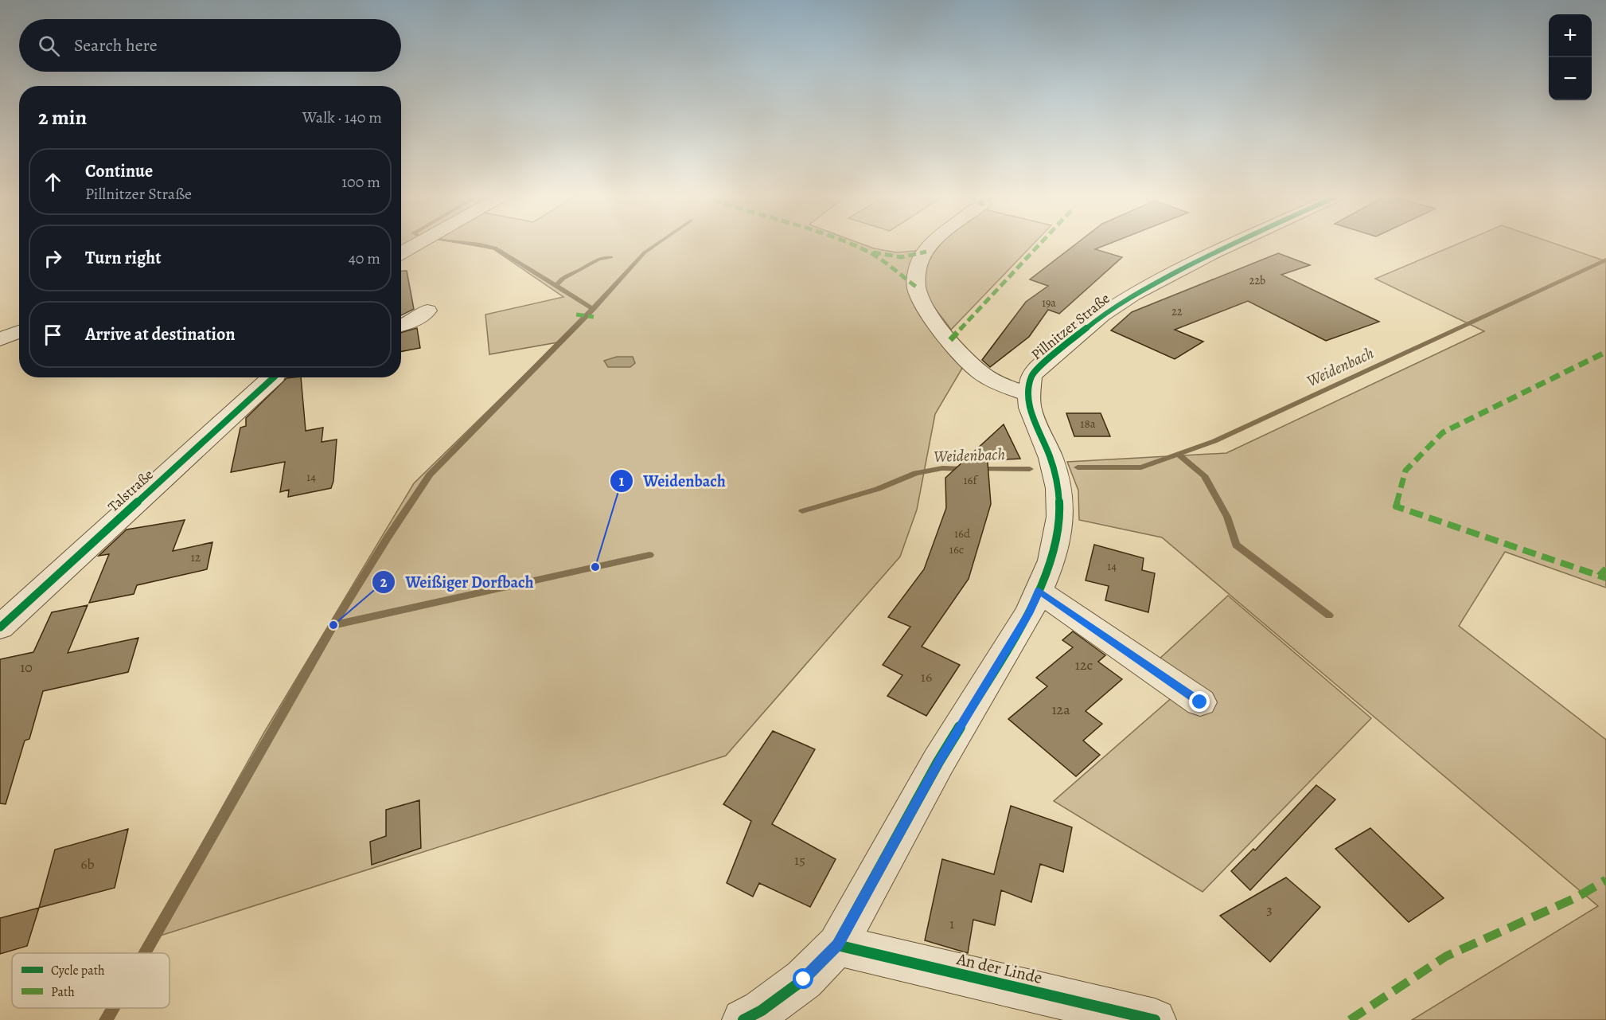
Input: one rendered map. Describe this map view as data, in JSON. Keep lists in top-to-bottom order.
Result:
{
  "streets": {
    "street": ["Pillnitzer Straße", "Talstraße", "An der Linde"]
  },
  "crossings": [
    ["Pillnitzer Straße", "An der Linde"]
  ],
  "water": ["Weidenbach"],
  "places": ["Weidenbach", "Weißiger Dorfbach"],
  "house_numbers": [
    "22b",
    "19a",
    "22",
    "18a",
    "14",
    "16f",
    "16d",
    "16c",
    "12",
    "14",
    "12c",
    "10",
    "16",
    "12a",
    "15",
    "6b",
    "3",
    "1"
  ],
  "legend": ["Cycle path", "Path"],
  "page": {
    "map_buttons": ["+", "−"],
    "search": "Search here",
    "heading": ["2 min", "Walk · 140 m"],
    "list": [
      ["Continue", "Pillnitzer Straße", "100 m"],
      ["Turn right", "40 m"],
      "Arrive at destination"
    ]
  }
}
